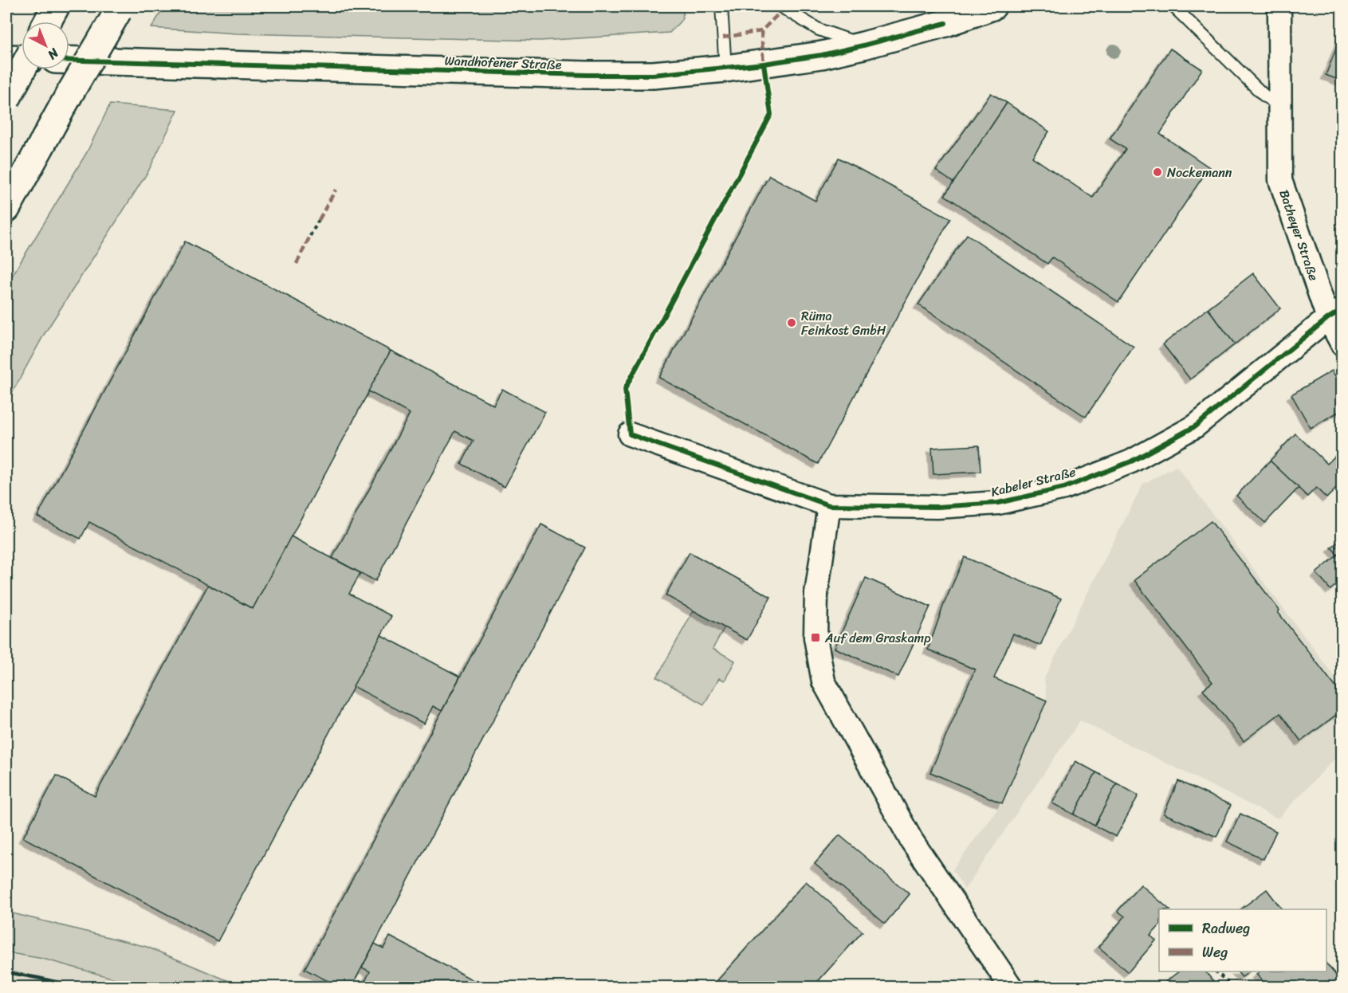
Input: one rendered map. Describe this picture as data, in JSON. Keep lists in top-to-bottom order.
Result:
{
  "streets": {
    "main road": ["Wandhofener Straße"],
    "street": ["Batheyer Straße", "Kabeler Straße"]
  },
  "crossings": [
    ["Batheyer Straße", "Kabeler Straße"]
  ],
  "places": {
    "other": ["Nockemann", "Rüma Feinkost GmbH"],
    "transit": ["Auf dem Graskamp"]
  },
  "legend": ["Radweg", "Weg"],
  "north": "bottom right"
}
